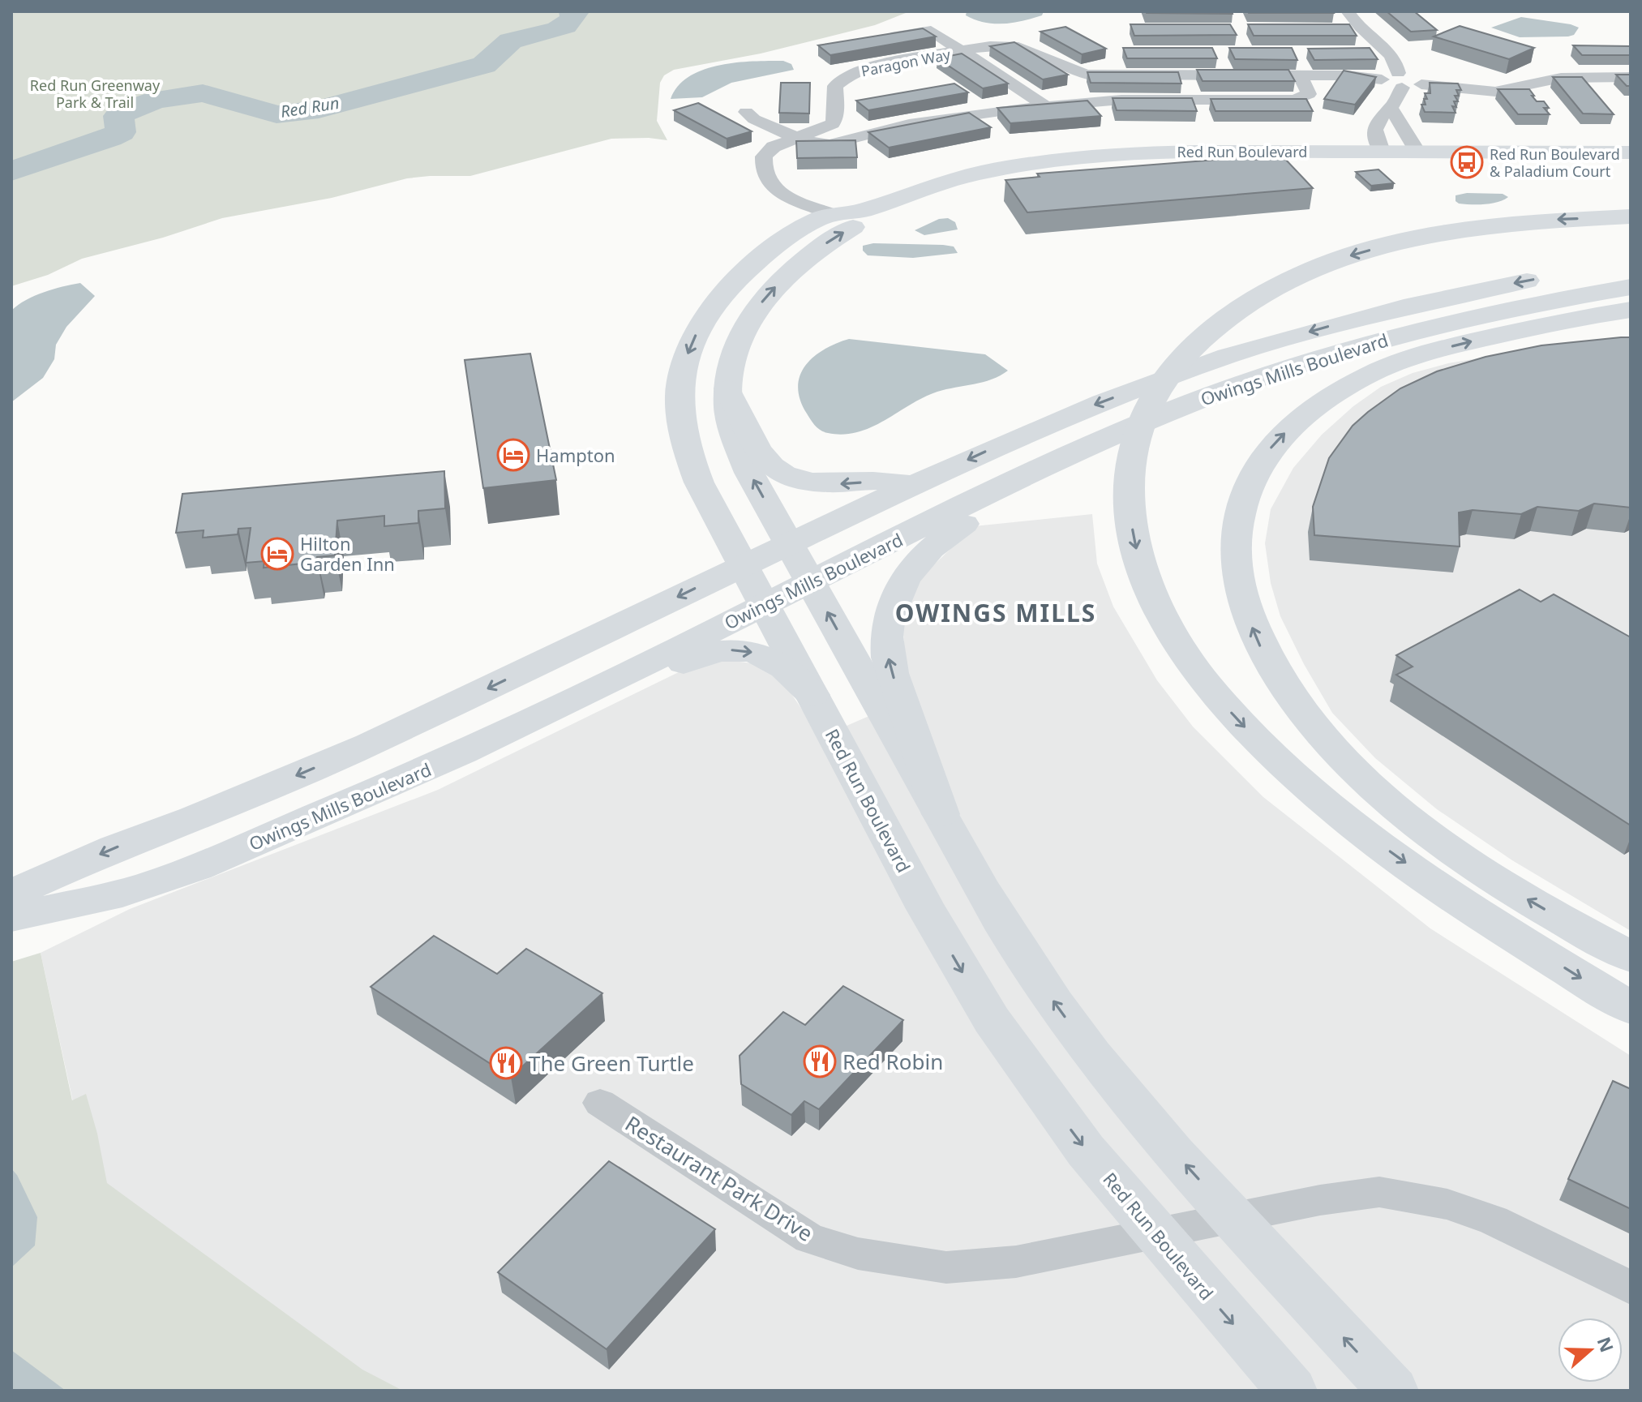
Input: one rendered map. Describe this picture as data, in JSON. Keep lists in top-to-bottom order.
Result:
{
  "streets": {
    "main road": ["Red Run Boulevard", "Owings Mills Boulevard"],
    "street": ["Paragon Way", "Restaurant Park Drive"]
  },
  "crossings": [
    ["Red Run Boulevard", "Owings Mills Boulevard"],
    ["Red Run Boulevard", "Restaurant Park Drive"]
  ],
  "districts": ["OWINGS MILLS"],
  "water": ["Red Run"],
  "parks": ["Red Run Greenway Park & Trail"],
  "places": {
    "bus stop": ["Red Run Boulevard & Paladium Court"],
    "hotel": ["Hampton", "Hilton Garden Inn"],
    "restaurant": ["Red Robin", "The Green Turtle"]
  },
  "north": "right"
}
